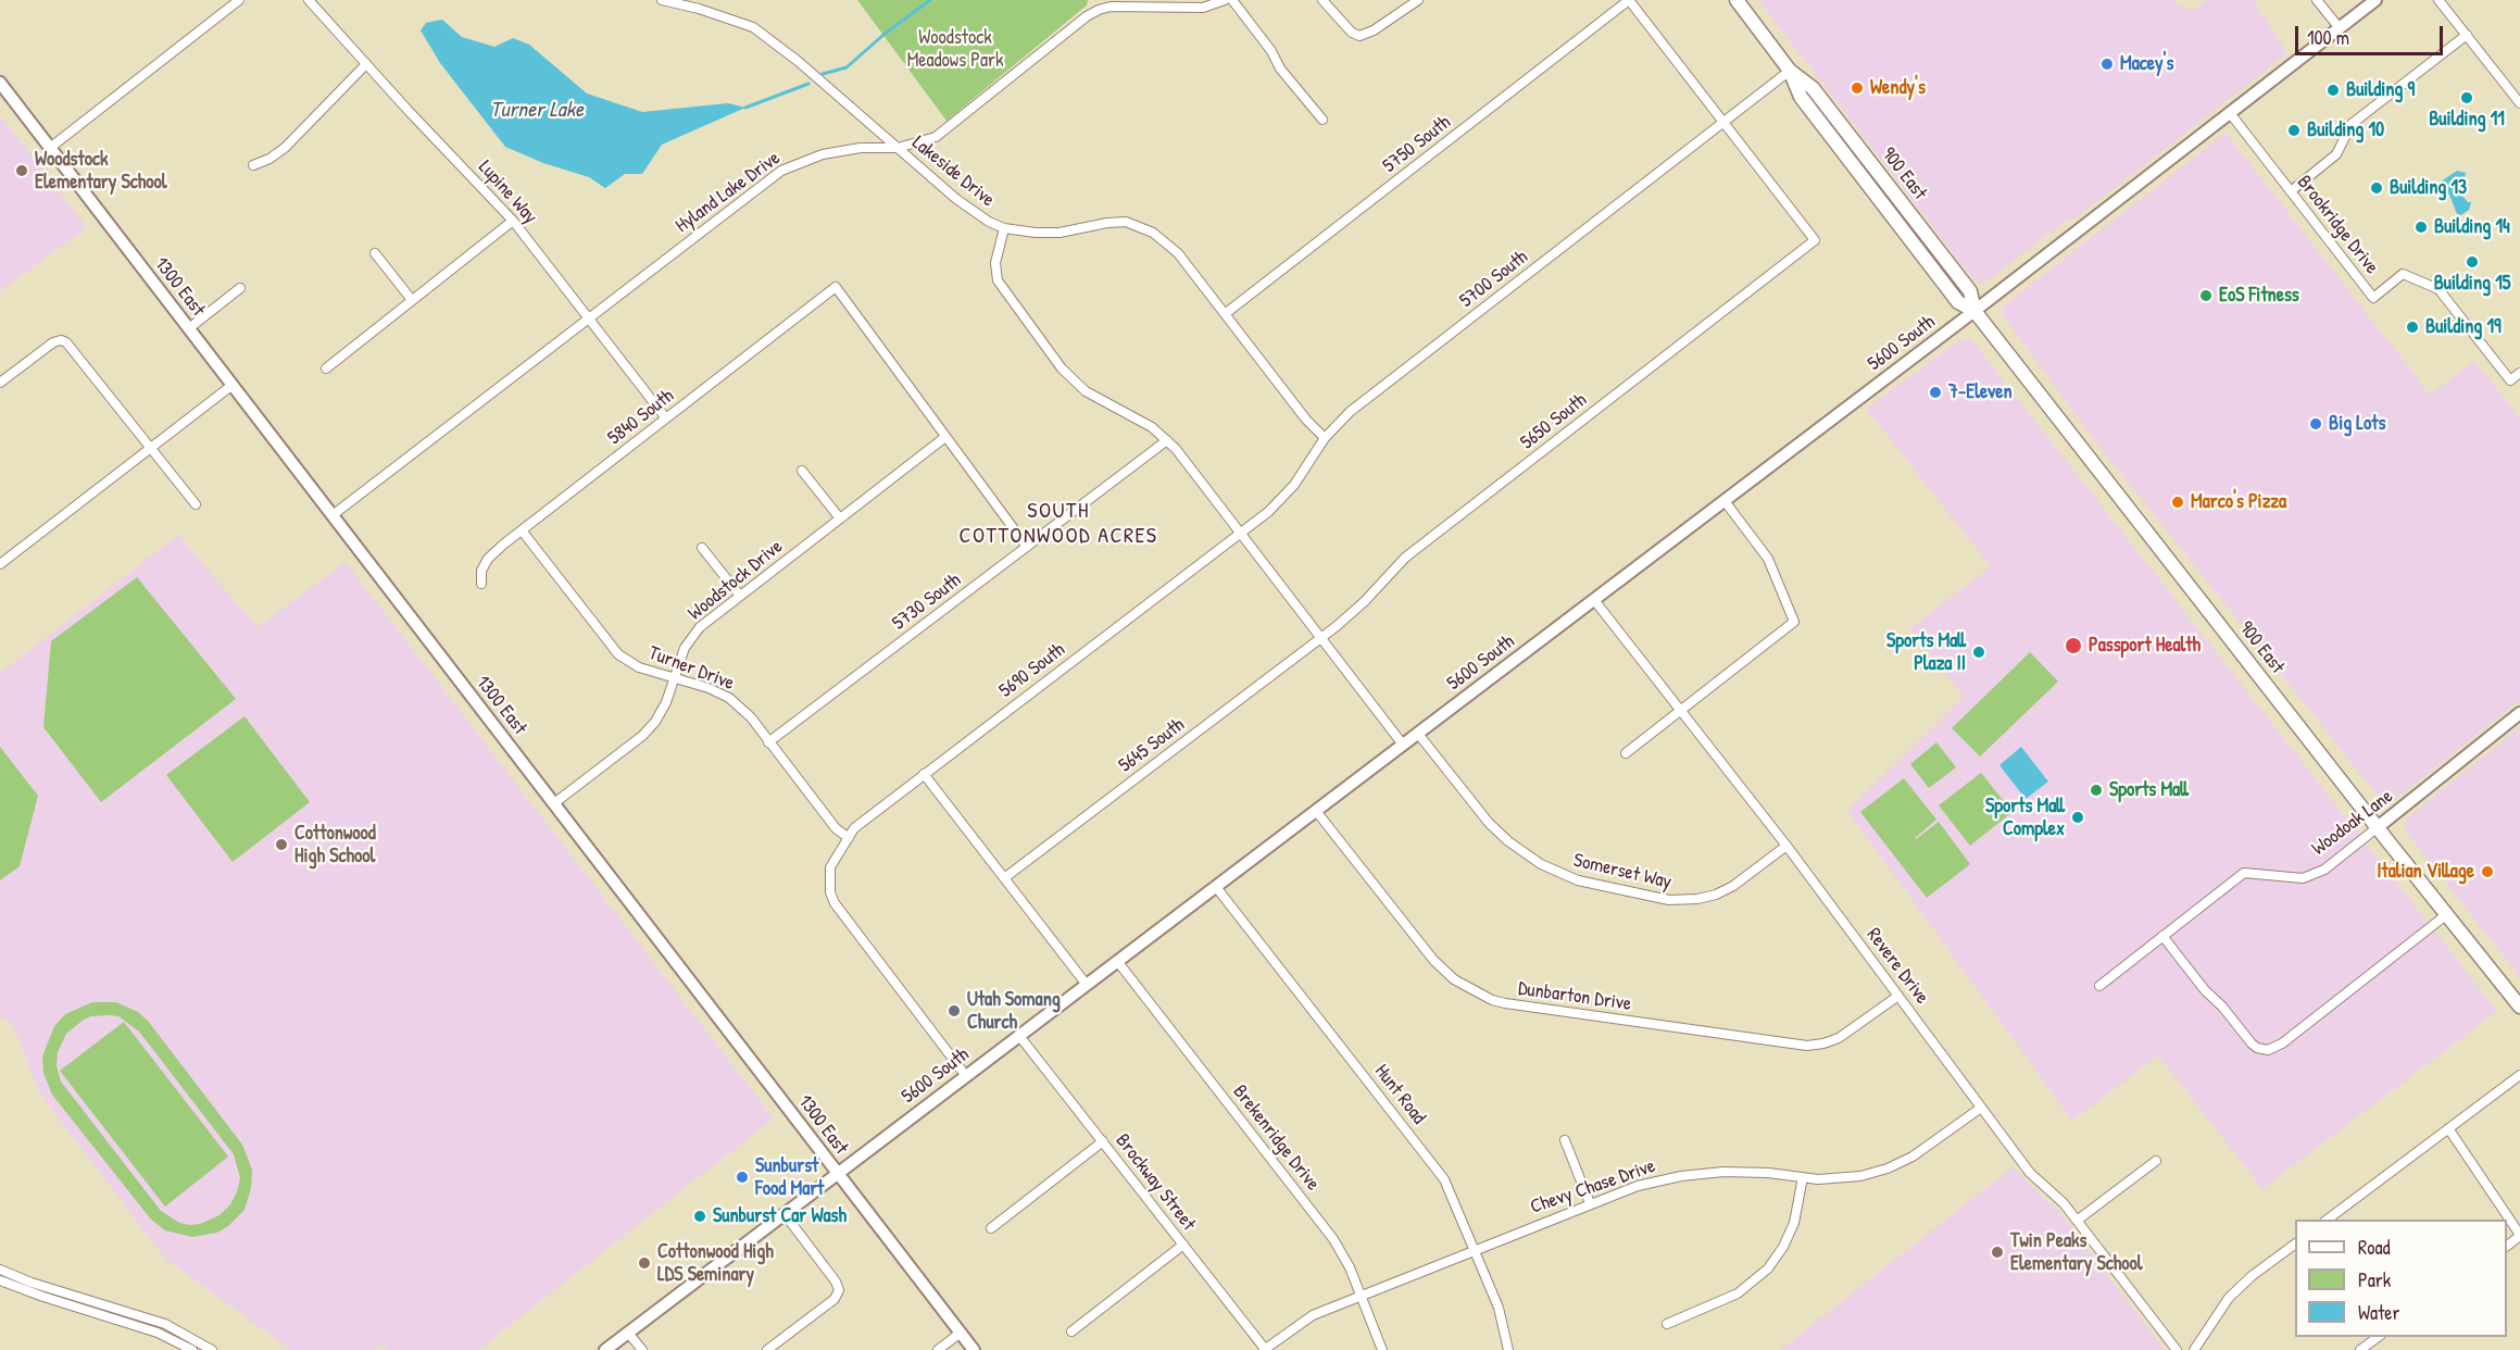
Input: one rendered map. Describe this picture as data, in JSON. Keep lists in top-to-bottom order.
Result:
{
  "streets": {
    "main road": [
      "900 East",
      "1300 East",
      "5600 South",
      "Woodoak Lane"
    ],
    "street": [
      "5750 South",
      "Lakeside Drive",
      "Lupine Way",
      "Hyland Lake Drive",
      "Brookridge Drive",
      "5700 South",
      "5840 South",
      "5650 South",
      "Woodstock Drive",
      "5730 South",
      "Turner Drive",
      "5690 South",
      "5645 South",
      "Somerset Way",
      "Revere Drive",
      "Dunbarton Drive",
      "Hunt Road",
      "Brekenridge Drive",
      "Brockway Street",
      "Chevy Chase Drive"
    ]
  },
  "crossings": [
    ["5750 South", "Lakeside Drive"],
    ["Lakeside Drive", "Hyland Lake Drive"],
    ["Lakeside Drive", "5700 South"],
    ["900 East", "5700 South"],
    ["900 East", "5600 South"],
    ["900 East", "Woodoak Lane"],
    ["Lupine Way", "Hyland Lake Drive"],
    ["Lupine Way", "5840 South"],
    ["Hyland Lake Drive", "1300 East"],
    ["Brookridge Drive", "5600 South"],
    ["5700 South", "5650 South"],
    ["5700 South", "5690 South"],
    ["1300 East", "5600 South"],
    ["1300 East", "Woodstock Drive"],
    ["5600 South", "5690 South"],
    ["5600 South", "Somerset Way"],
    ["5600 South", "Revere Drive"],
    ["5600 South", "Dunbarton Drive"],
    ["5600 South", "Hunt Road"],
    ["5600 South", "Brekenridge Drive"],
    ["5600 South", "Brockway Street"],
    ["5840 South", "Woodstock Drive"],
    ["5840 South", "Turner Drive"],
    ["5650 South", "5645 South"],
    ["Woodstock Drive", "Turner Drive"],
    ["5730 South", "Turner Drive"],
    ["Turner Drive", "5690 South"],
    ["Somerset Way", "Revere Drive"],
    ["Revere Drive", "Dunbarton Drive"],
    ["Revere Drive", "Chevy Chase Drive"],
    ["Hunt Road", "Chevy Chase Drive"],
    ["Brekenridge Drive", "Chevy Chase Drive"],
    ["Brockway Street", "Chevy Chase Drive"]
  ],
  "districts": ["SOUTH COTTONWOOD ACRES"],
  "water": ["Turner Lake"],
  "parks": ["Woodstock Meadows Park"],
  "places": [
    "Macey's",
    "Wendy's",
    "Building 9",
    "Building 11",
    "Building 10",
    "Woodstock Elementary School",
    "Building 13",
    "Building 14",
    "Building 15",
    "EoS Fitness",
    "Building 19",
    "7-Eleven",
    "Big Lots",
    "Marco's Pizza",
    "Passport Health",
    "Sports Mall Plaza II",
    "Sports Mall",
    "Sports Mall Complex",
    "Cottonwood High School",
    "Italian Village",
    "Utah Somang Church",
    "Sunburst Food Mart",
    "Sunburst Car Wash",
    "Twin Peaks Elementary School",
    "Cottonwood High LDS Seminary"
  ],
  "legend": ["Road", "Park", "Water"],
  "scale_bar": "100 m"
}
